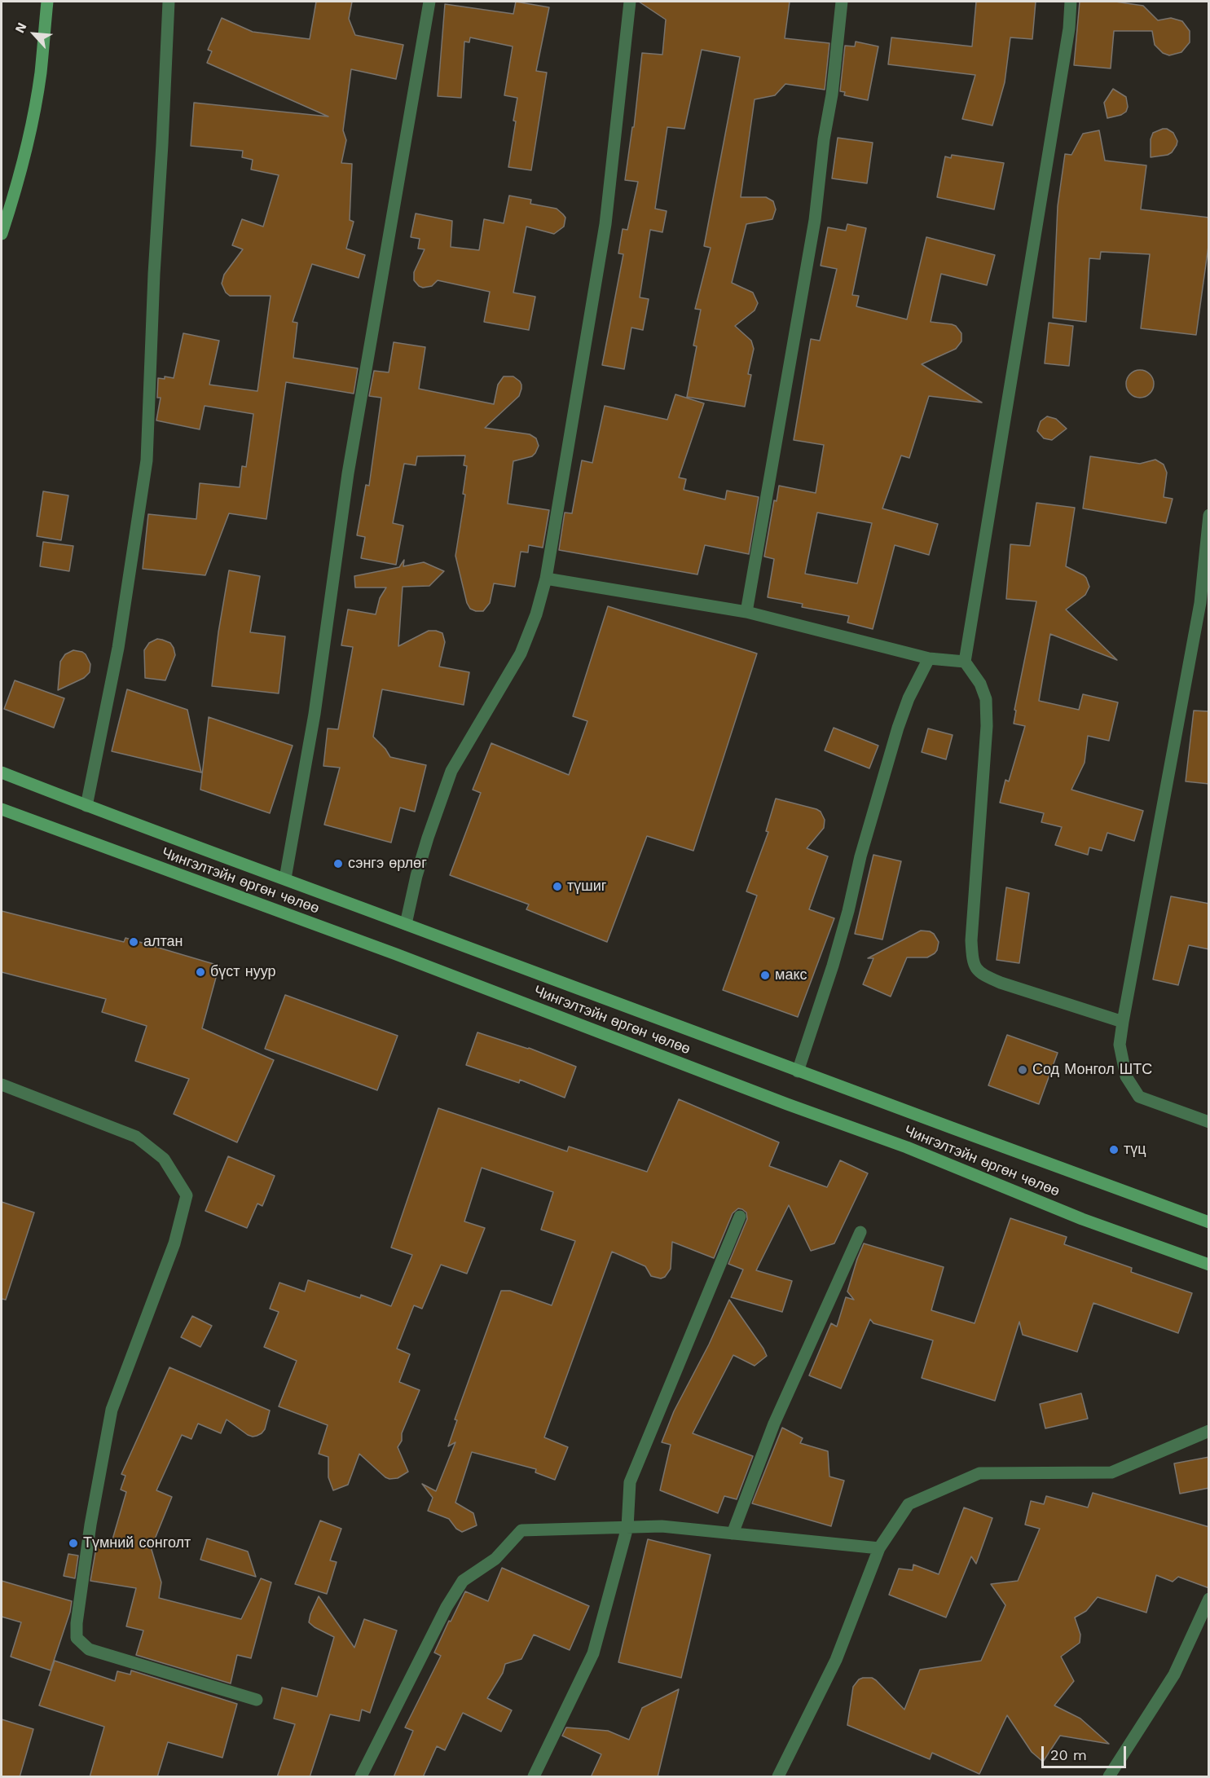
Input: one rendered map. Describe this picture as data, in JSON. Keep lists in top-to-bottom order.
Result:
{
  "streets": {
    "main road": ["Чингэлтэйн өргөн чөлөө"]
  },
  "places": [
    "сэнгэ өрлөг",
    "түшиг",
    "алтан",
    "бүст нуур",
    "макс",
    "Сод Монгол ШТС",
    "түц",
    "Түмний сонголт"
  ],
  "scale_bar": "20 m",
  "north": "top left"
}
